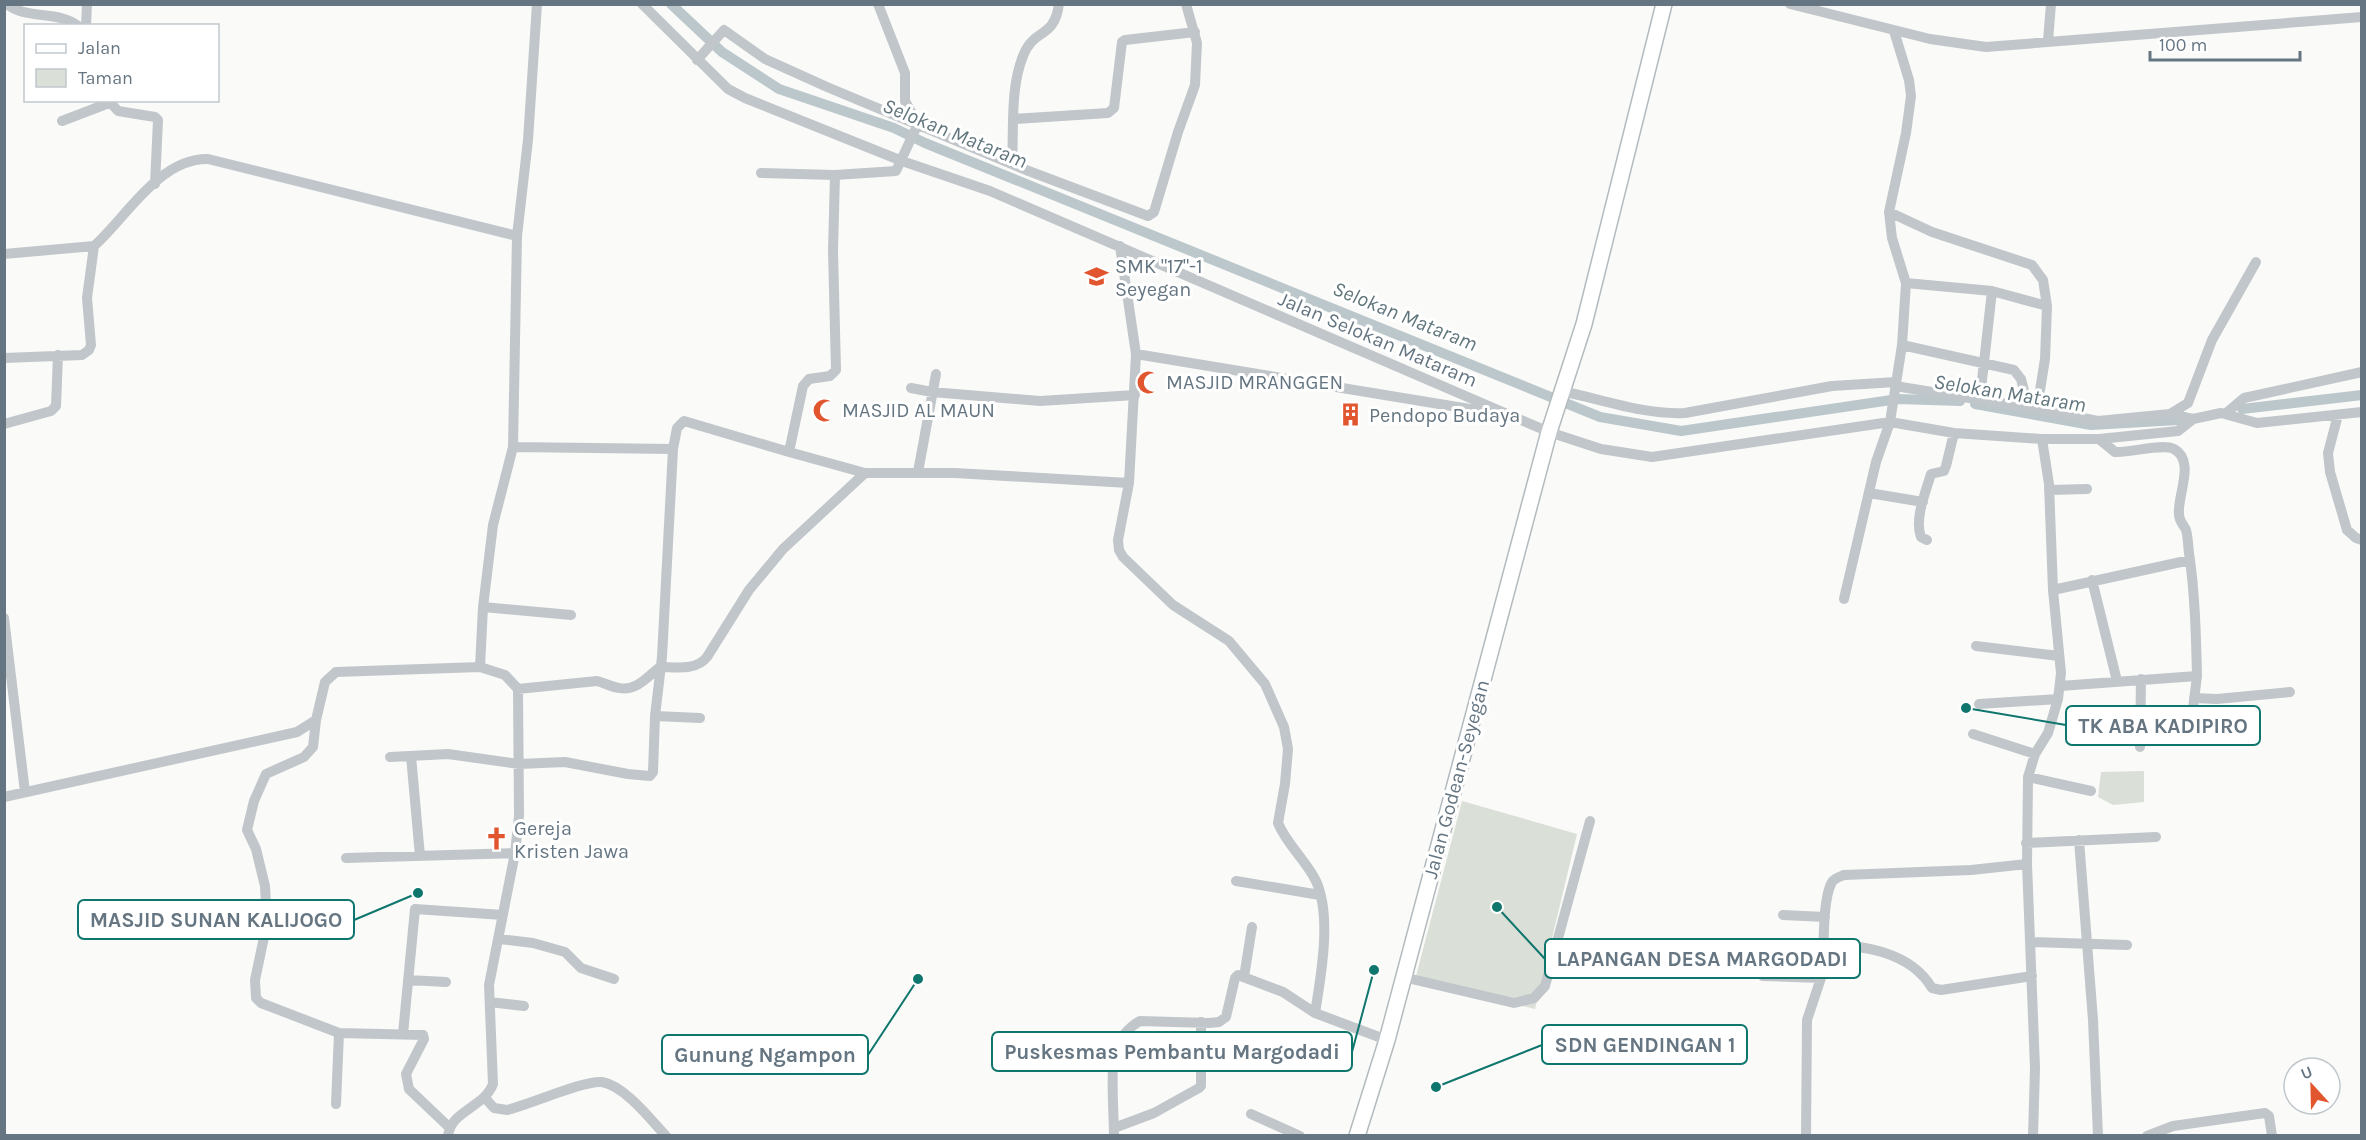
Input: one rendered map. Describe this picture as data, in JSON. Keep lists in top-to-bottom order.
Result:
{
  "streets": {
    "main road": ["Jalan Godean-Seyegan"],
    "street": ["Jalan Selokan Mataram"]
  },
  "crossings": [
    ["Jalan Selokan Mataram", "Jalan Godean-Seyegan"]
  ],
  "water": ["Selokan Mataram"],
  "places": {
    "school or university": ["SMK \"17\"-1 Seyegan"],
    "mosque": ["MASJID MRANGGEN", "MASJID AL MAUN"],
    "building": ["Pendopo Budaya"],
    "other": [
      "TK ABA KADIPIRO",
      "MASJID SUNAN KALIJOGO",
      "LAPANGAN DESA MARGODADI",
      "Puskesmas Pembantu Margodadi",
      "Gunung Ngampon",
      "SDN GENDINGAN 1"
    ],
    "church": ["Gereja Kristen Jawa"]
  },
  "legend": ["Jalan", "Taman"],
  "scale_bar": "100 m",
  "north": "top"
}
